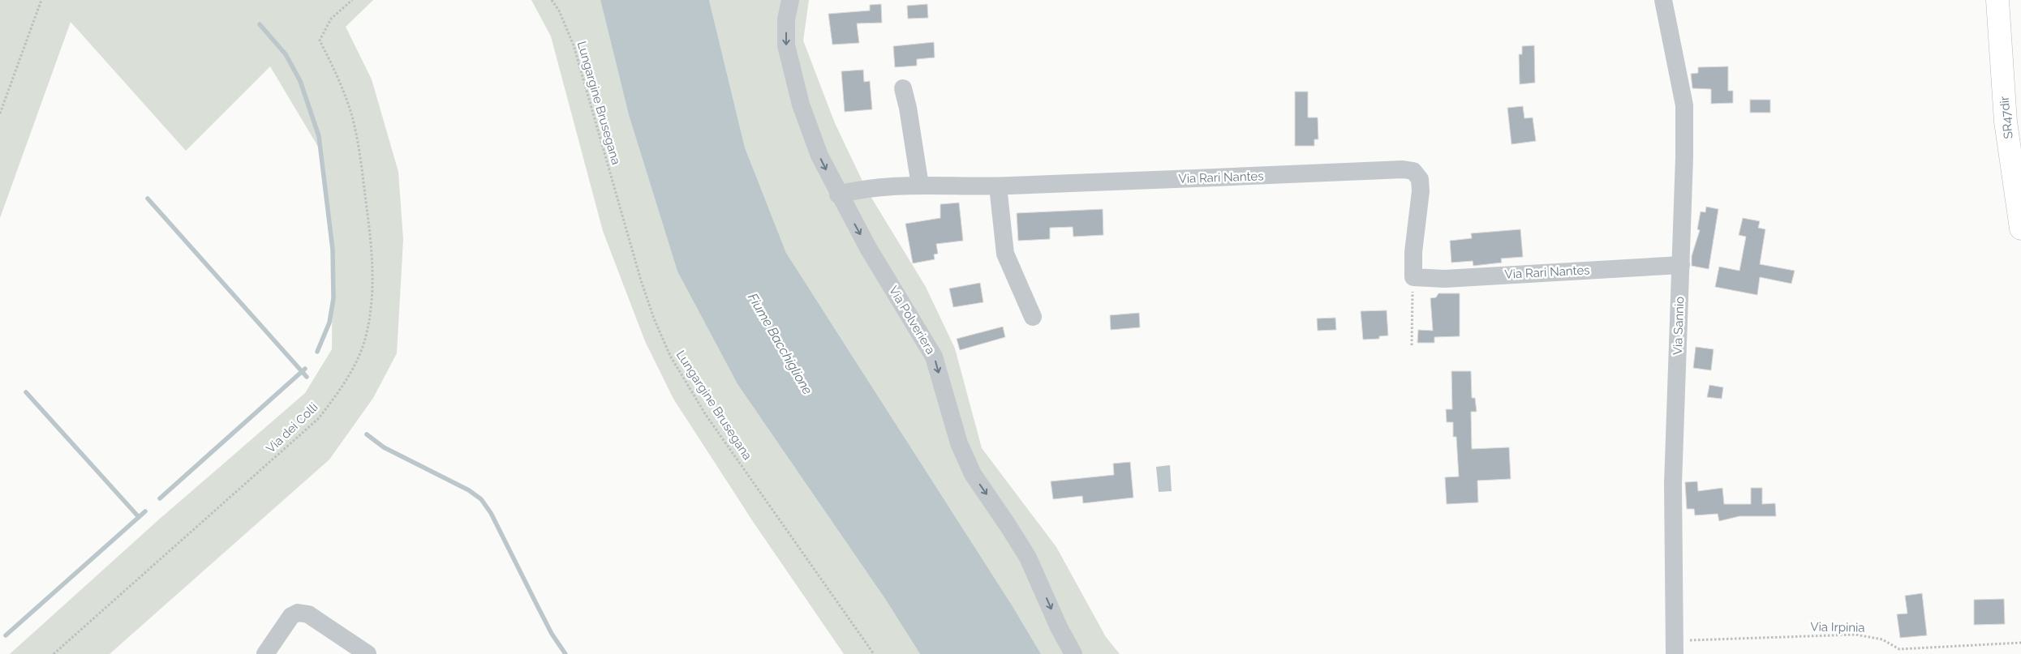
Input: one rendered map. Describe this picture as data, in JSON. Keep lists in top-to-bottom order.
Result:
{
  "streets": {
    "highway": ["SR47dir"],
    "street": ["Via Rari Nantes", "Via Polveriera", "Via Sannio"],
    "path": ["Lungargine Brusegana", "Via dei Colli", "Via Irpinia"]
  },
  "crossings": [
    ["Via Rari Nantes", "Via Polveriera"],
    ["Via Rari Nantes", "Via Sannio"],
    ["Via Sannio", "Via Irpinia"]
  ],
  "water": ["Fiume Bacchiglione"]
}
